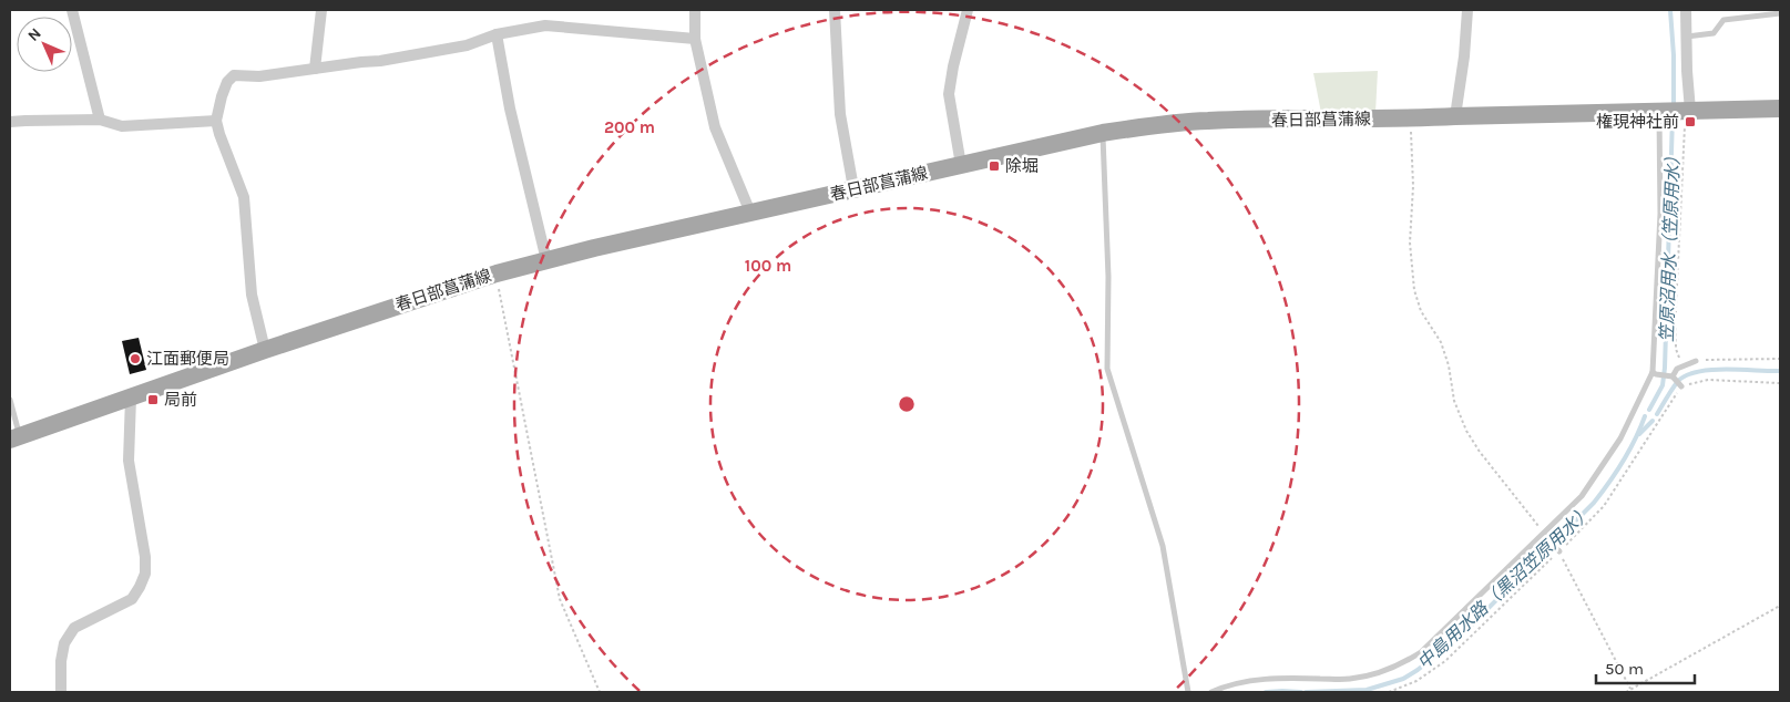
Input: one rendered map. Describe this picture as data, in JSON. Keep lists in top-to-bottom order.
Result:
{
  "streets": {
    "main road": ["春日部菖蒲線"]
  },
  "water": ["笠原沼用水（笠原用水）", "中島用水路（黒沼笠原用水）"],
  "places": {
    "transit": ["権現神社前", "除堀", "局前"],
    "other": ["江面郵便局"]
  },
  "scale_bar": "50 m",
  "north": "top left",
  "rings": ["200 m", "100 m"]
}
